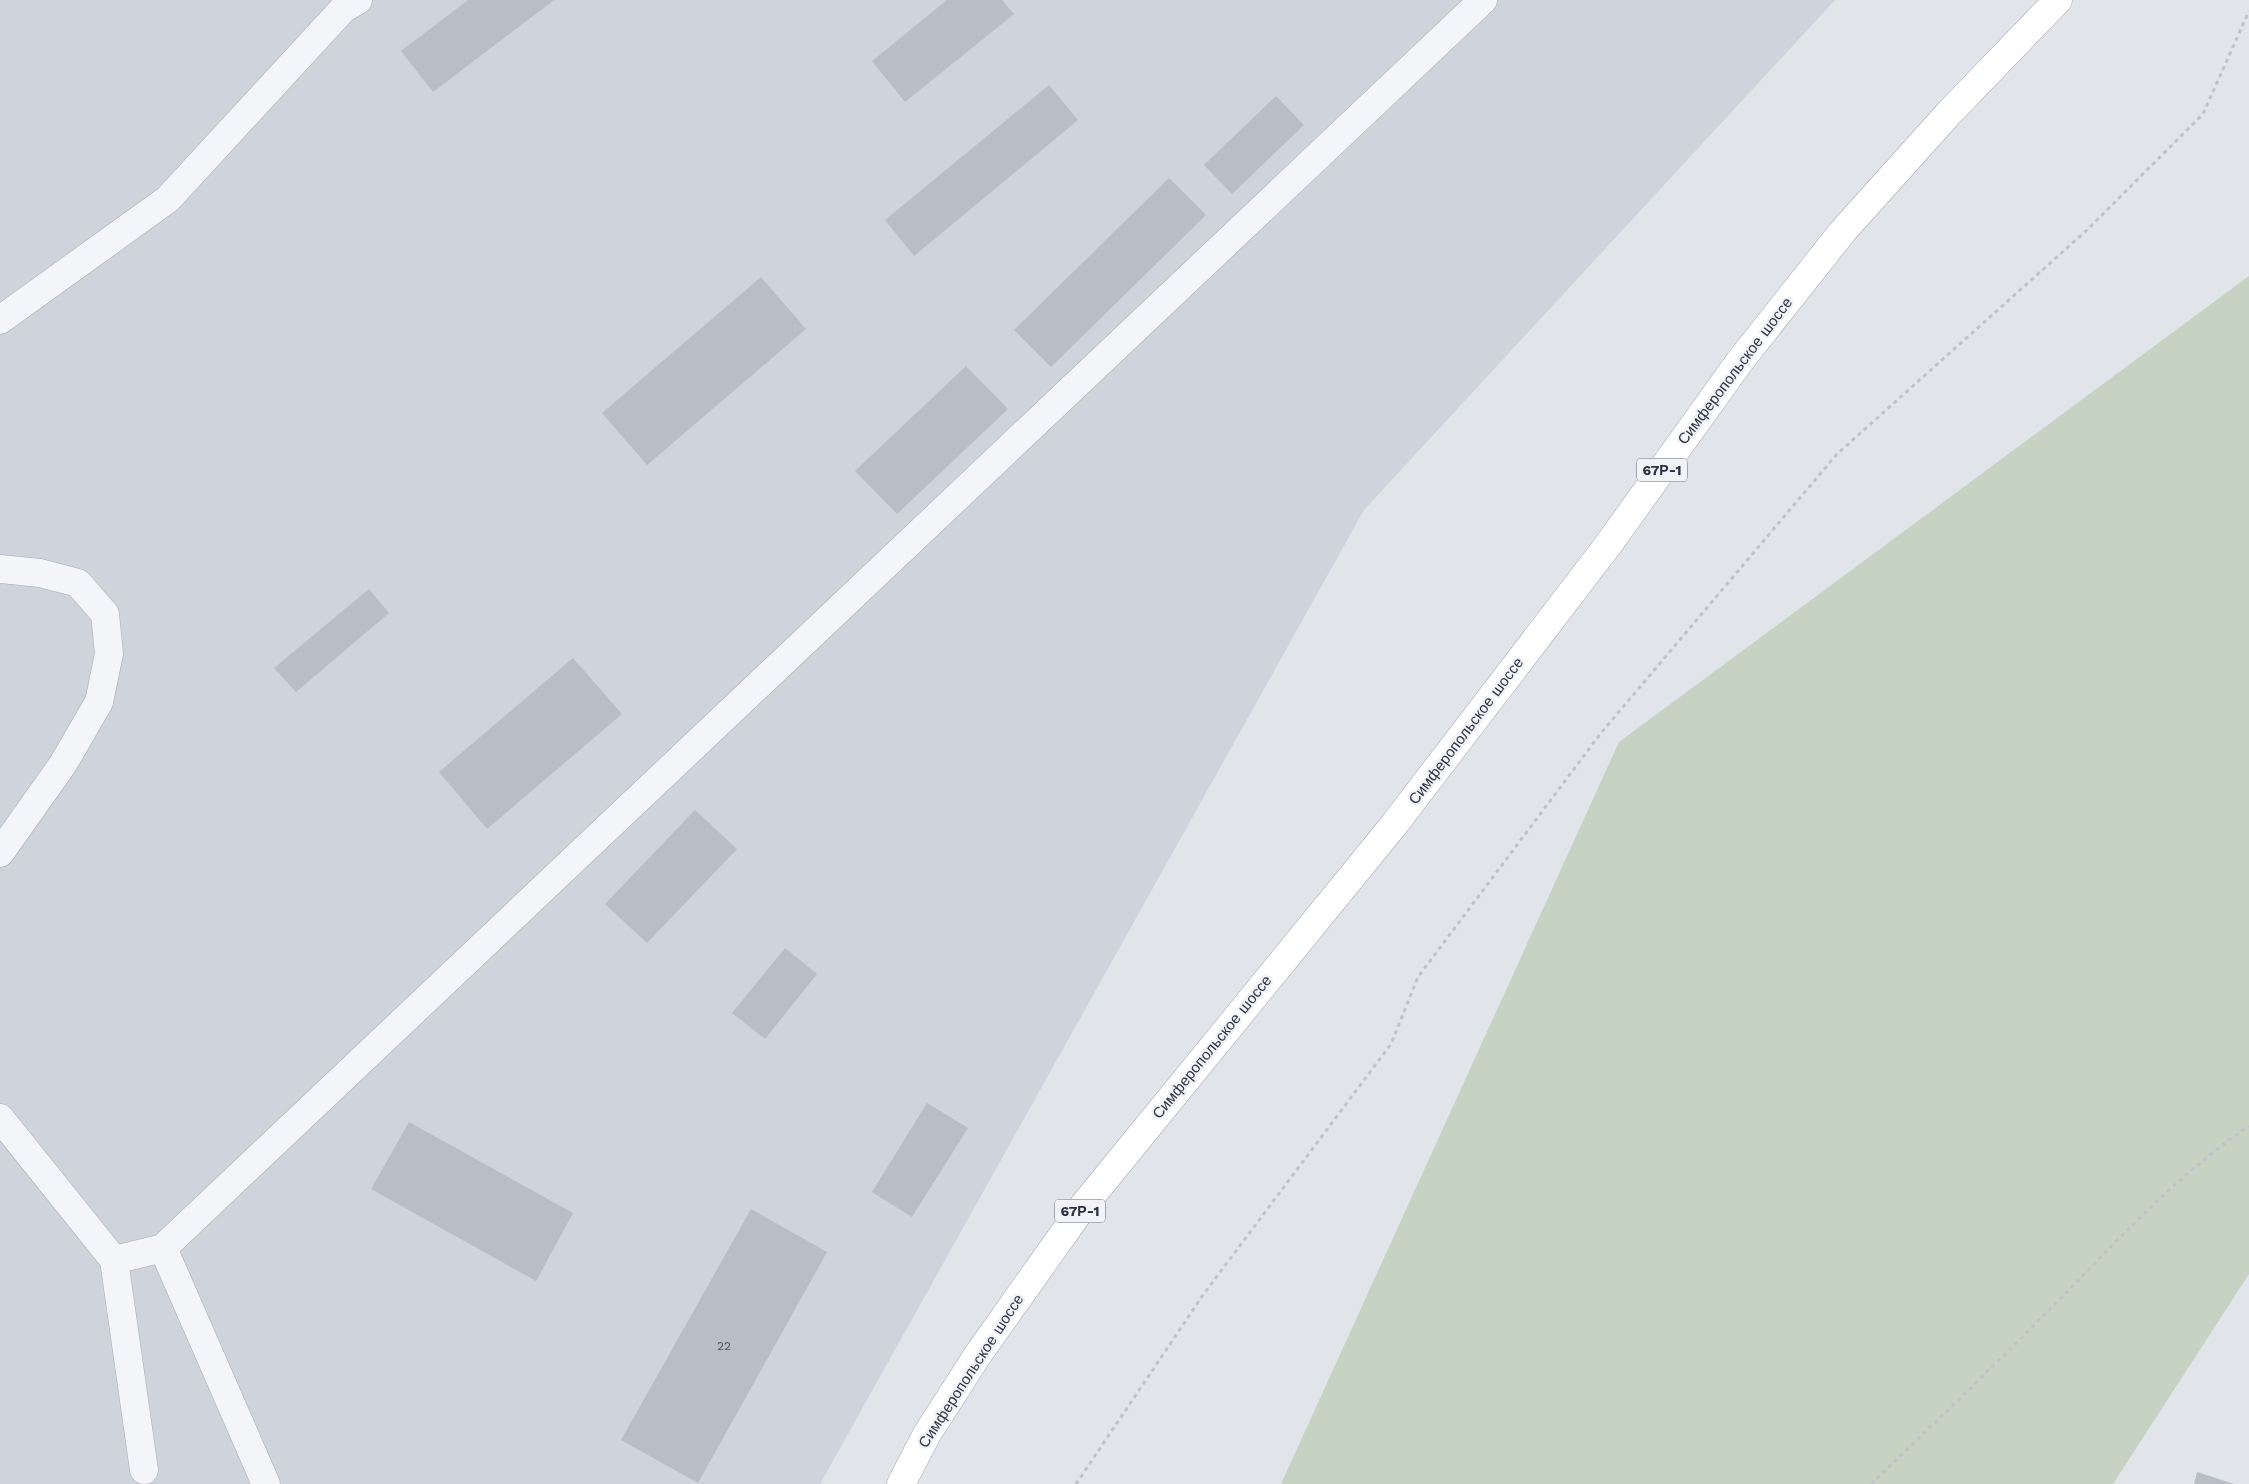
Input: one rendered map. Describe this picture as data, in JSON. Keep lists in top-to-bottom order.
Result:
{
  "streets": {
    "main road": ["Симферопольское шоссе", "67Р-1"]
  },
  "house_numbers": ["22"]
}
